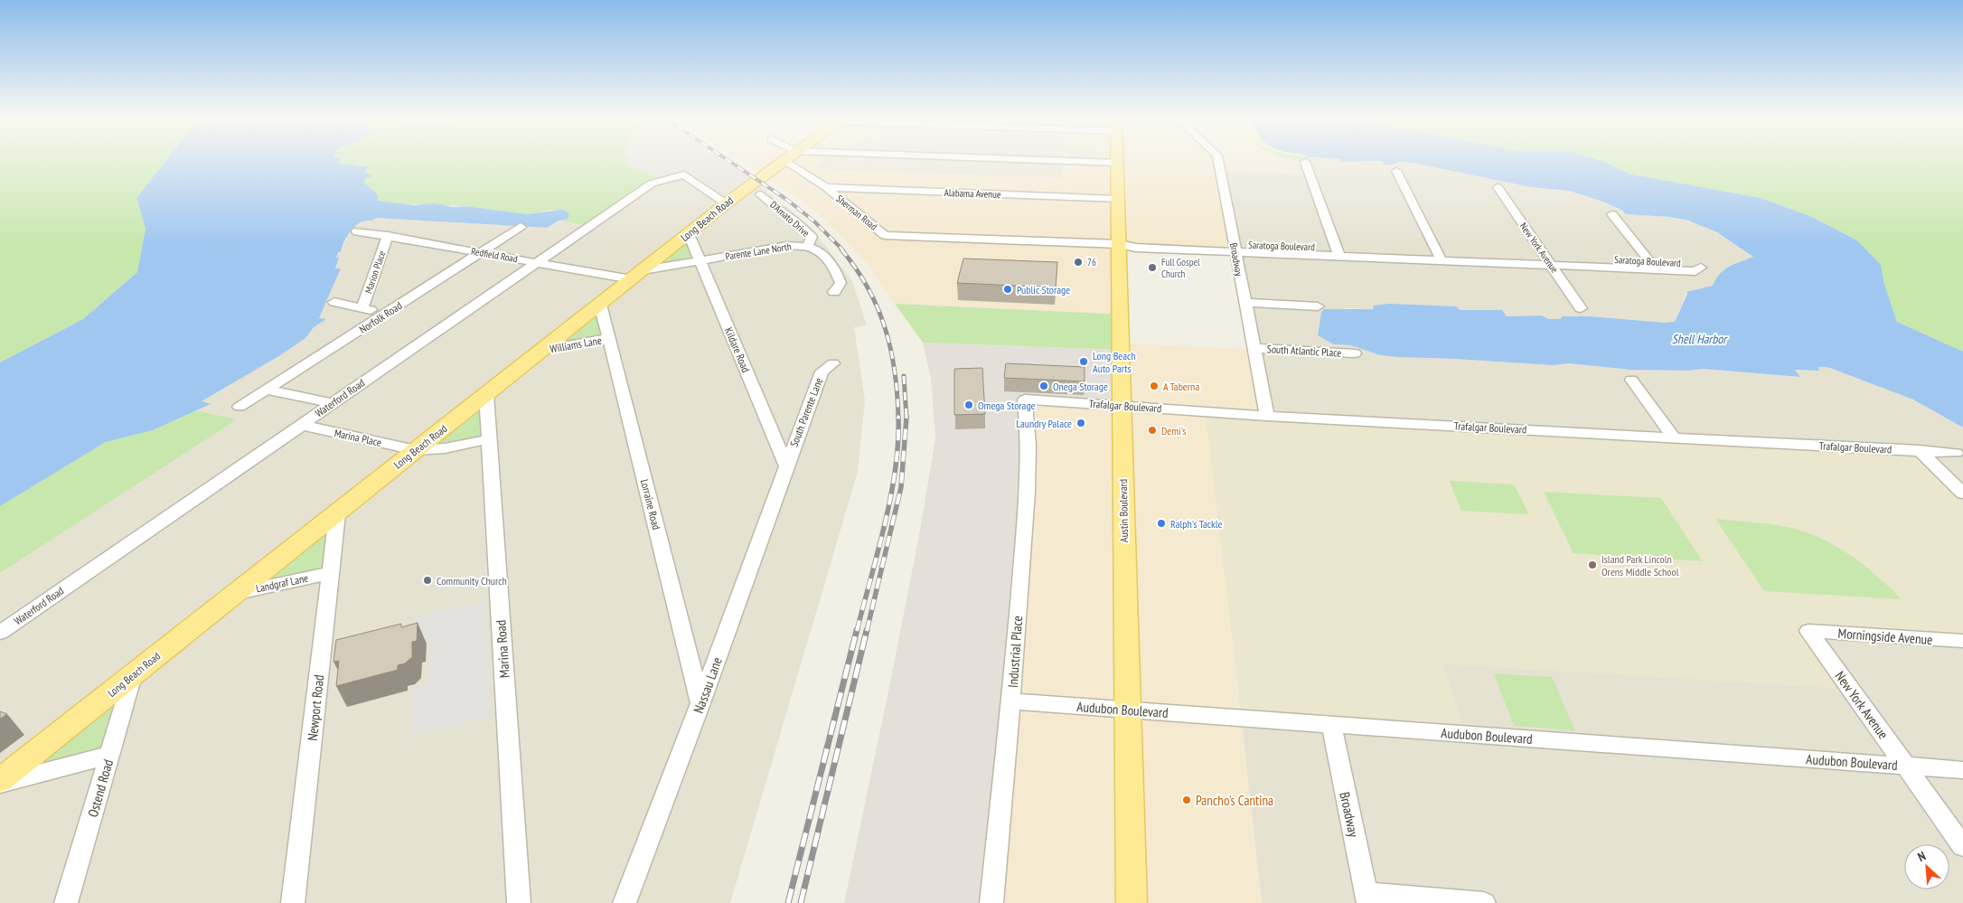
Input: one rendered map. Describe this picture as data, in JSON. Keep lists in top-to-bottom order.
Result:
{
  "streets": {
    "main road": ["Long Beach Road", "Austin Boulevard"],
    "street": [
      "Alabama Avenue",
      "Sherman Road",
      "D'Amato Drive",
      "Saratoga Boulevard",
      "New York Avenue",
      "Parente Lane North",
      "Redfield Road",
      "Broadway",
      "Marion Place",
      "Norfolk Road",
      "Williams Lane",
      "Kildare Road",
      "South Atlantic Place",
      "Waterford Road",
      "Trafalgar Boulevard",
      "South Parente Lane",
      "Marina Place",
      "Lorraine Road",
      "Landgraf Lane",
      "Morningside Avenue",
      "Marina Road",
      "Industrial Place",
      "Nassau Lane",
      "Newport Road",
      "Audubon Boulevard",
      "Ostend Road"
    ]
  },
  "crossings": [
    ["Alabama Avenue", "Sherman Road"],
    ["Alabama Avenue", "Austin Boulevard"],
    ["Sherman Road", "Saratoga Boulevard"],
    ["Long Beach Road", "Redfield Road"],
    ["Long Beach Road", "Williams Lane"],
    ["Long Beach Road", "Kildare Road"],
    ["Long Beach Road", "Waterford Road"],
    ["Long Beach Road", "Marina Place"],
    ["Long Beach Road", "Lorraine Road"],
    ["Long Beach Road", "Landgraf Lane"],
    ["Long Beach Road", "Marina Road"],
    ["Long Beach Road", "Newport Road"],
    ["Long Beach Road", "Ostend Road"],
    ["D'Amato Drive", "Parente Lane North"],
    ["Saratoga Boulevard", "New York Avenue"],
    ["Saratoga Boulevard", "Broadway"],
    ["Saratoga Boulevard", "Austin Boulevard"],
    ["New York Avenue", "Morningside Avenue"],
    ["New York Avenue", "Audubon Boulevard"],
    ["Parente Lane North", "Redfield Road"],
    ["Parente Lane North", "Kildare Road"],
    ["Redfield Road", "Marion Place"],
    ["Redfield Road", "Norfolk Road"],
    ["Redfield Road", "Waterford Road"],
    ["Broadway", "South Atlantic Place"],
    ["Broadway", "Trafalgar Boulevard"],
    ["Broadway", "Audubon Boulevard"],
    ["Williams Lane", "Lorraine Road"],
    ["Kildare Road", "South Parente Lane"],
    ["Kildare Road", "Nassau Lane"],
    ["Waterford Road", "Marina Place"],
    ["Trafalgar Boulevard", "Austin Boulevard"],
    ["Trafalgar Boulevard", "Industrial Place"],
    ["South Parente Lane", "Nassau Lane"],
    ["Marina Place", "Marina Road"],
    ["Lorraine Road", "Nassau Lane"],
    ["Austin Boulevard", "Audubon Boulevard"],
    ["Landgraf Lane", "Newport Road"],
    ["Industrial Place", "Audubon Boulevard"]
  ],
  "water": ["Shell Harbor"],
  "places": [
    "76",
    "Full Gospel Church",
    "Public Storage",
    "Long Beach Auto Parts",
    "Onega Storage",
    "A Taberna",
    "Omega Storage",
    "Laundry Palace",
    "Demi's",
    "Ralph's Tackle",
    "Island Park Lincoln Orens Middle School",
    "Community Church",
    "Pancho's Cantina"
  ],
  "north": "top left"
}
